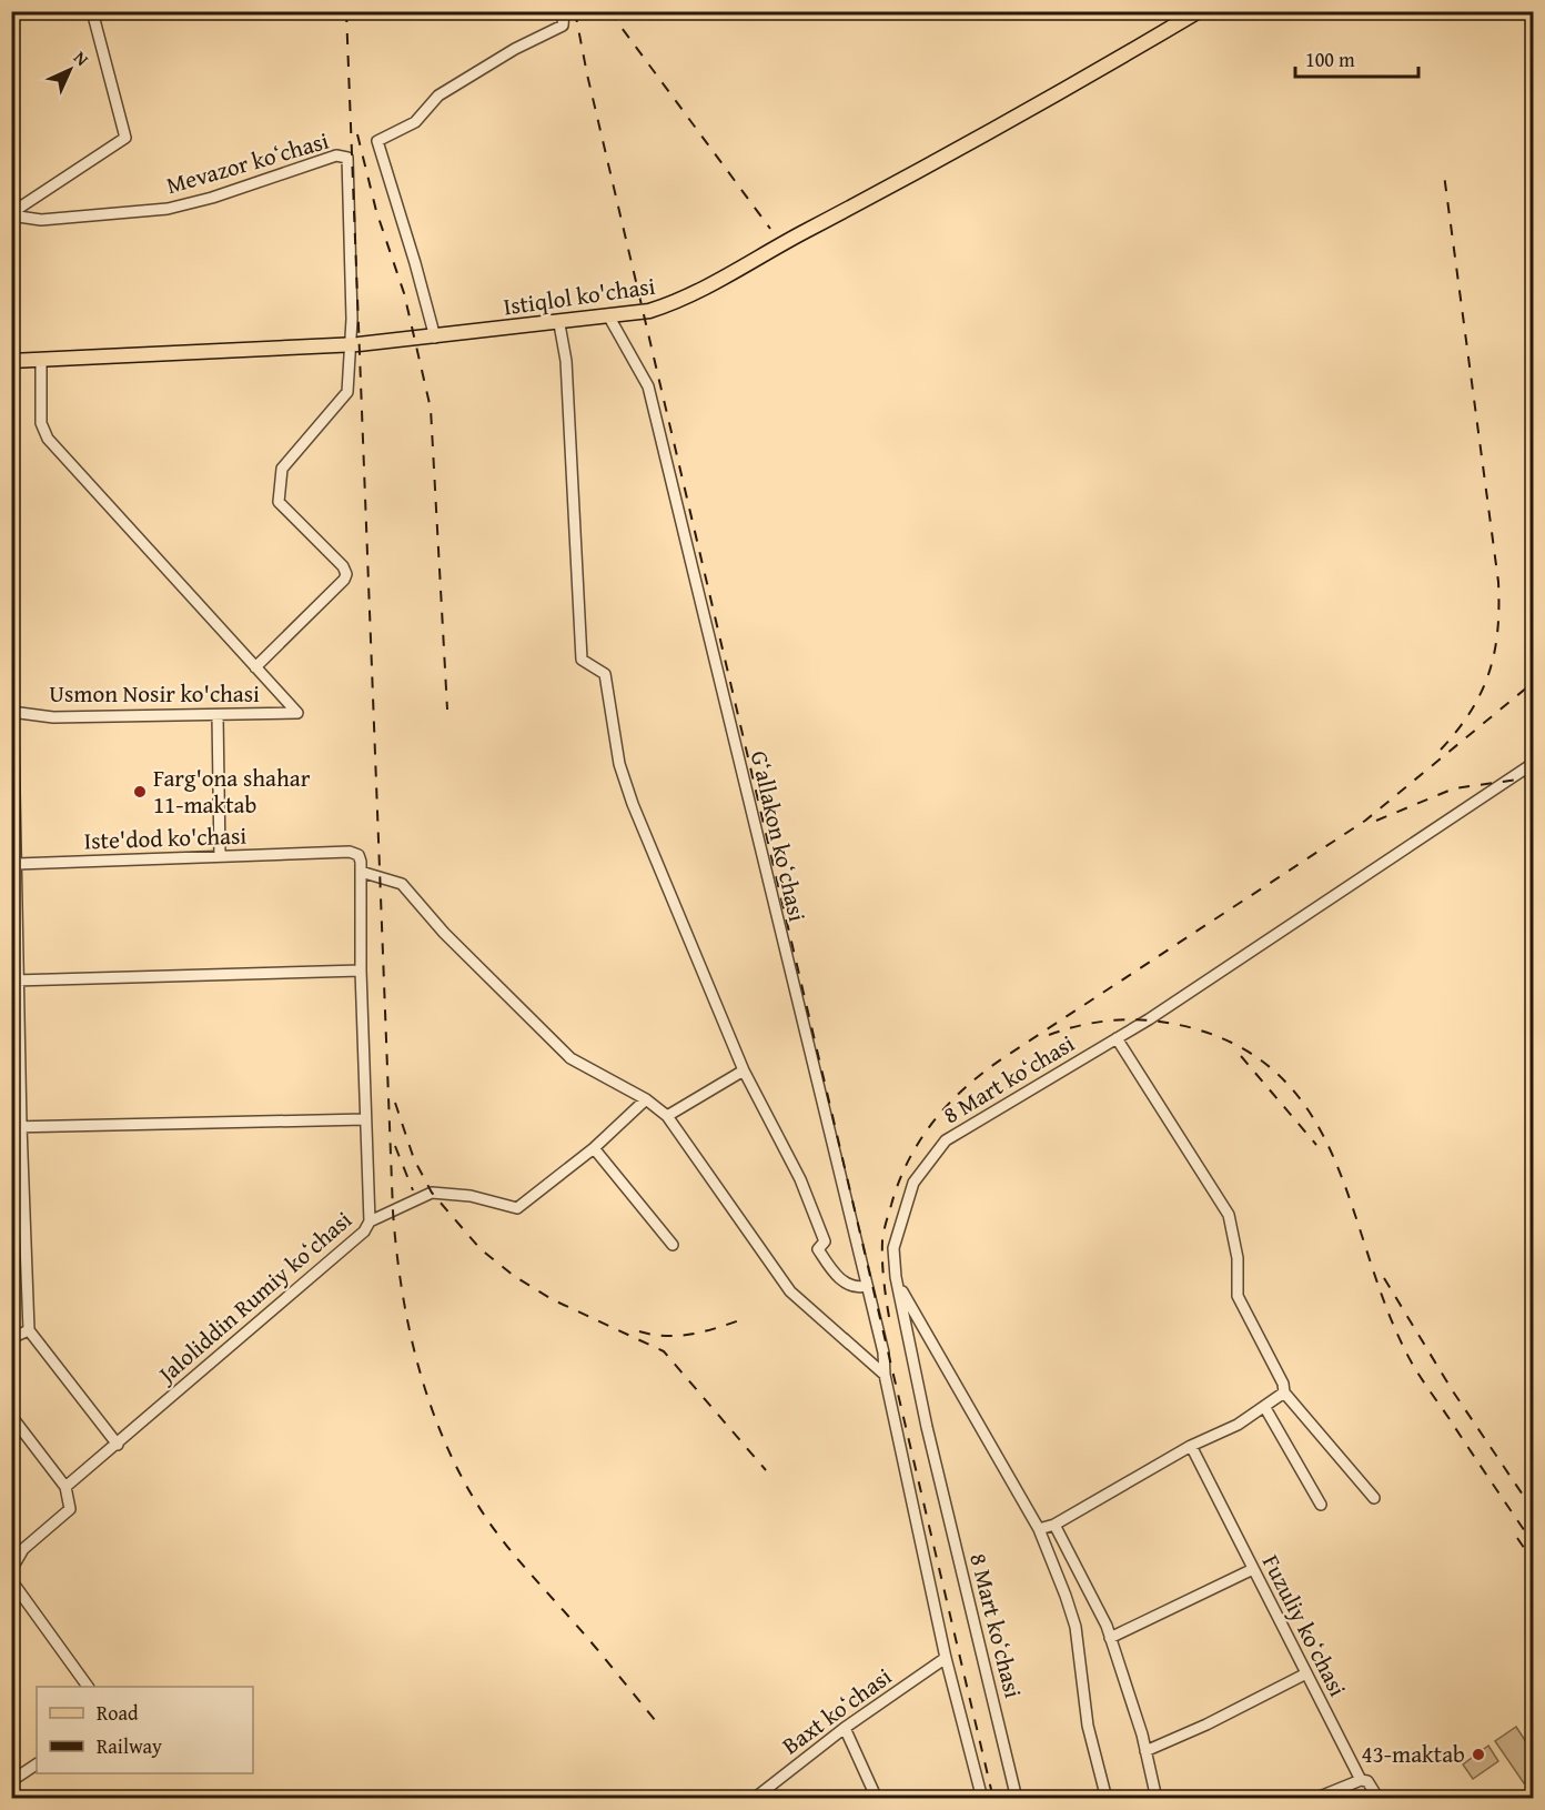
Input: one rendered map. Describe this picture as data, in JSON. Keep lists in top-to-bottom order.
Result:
{
  "streets": {
    "main road": ["Istiqlol ko'chasi"],
    "street": [
      "Mevazor koʻchasi",
      "Usmon Nosir ko'chasi",
      "Gʻallakon koʻchasi",
      "Iste'dod ko'chasi",
      "8 Mart koʻchasi",
      "Jaloliddin Rumiy koʻchasi",
      "Fuzuliy koʻchasi",
      "Baxt koʻchasi"
    ]
  },
  "crossings": [
    ["Mevazor koʻchasi", "Istiqlol ko'chasi"],
    ["Istiqlol ko'chasi", "Gʻallakon koʻchasi"],
    ["Gʻallakon koʻchasi", "Baxt koʻchasi"],
    ["Iste'dod ko'chasi", "Jaloliddin Rumiy koʻchasi"]
  ],
  "places": ["Farg'ona shahar 11-maktab", "43-maktab"],
  "legend": ["Road", "Railway"],
  "scale_bar": "100 m",
  "north": "top right"
}
